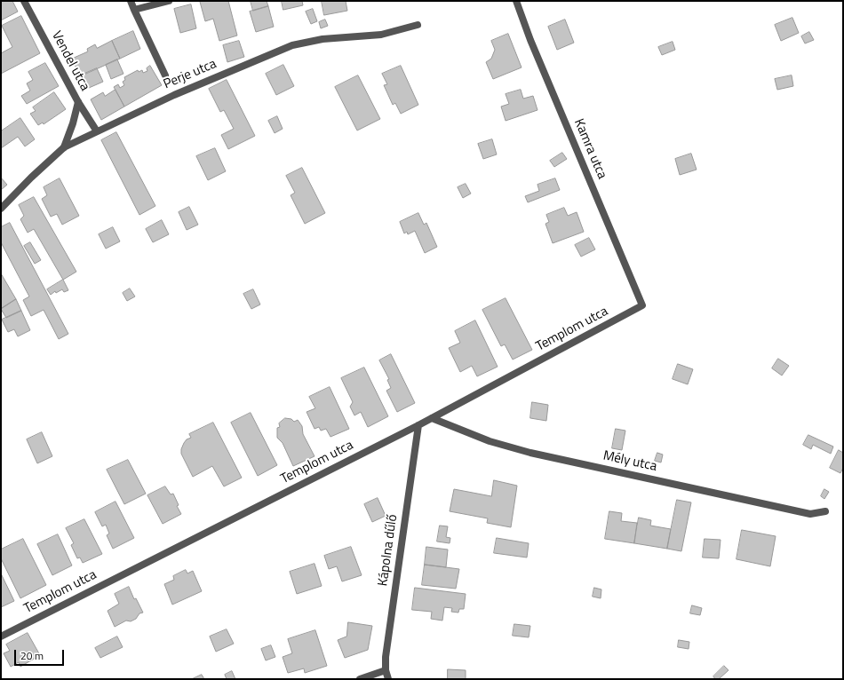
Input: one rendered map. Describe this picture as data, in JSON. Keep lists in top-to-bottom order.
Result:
{
  "streets": {
    "street": [
      "Vendel utca",
      "Perje utca",
      "Kamra utca",
      "Templom utca",
      "Mély utca",
      "Kápolna dűlő"
    ]
  },
  "crossings": [
    ["Vendel utca", "Perje utca"],
    ["Kamra utca", "Templom utca"],
    ["Templom utca", "Mély utca"],
    ["Templom utca", "Kápolna dűlő"]
  ],
  "scale_bar": "20 m"
}
